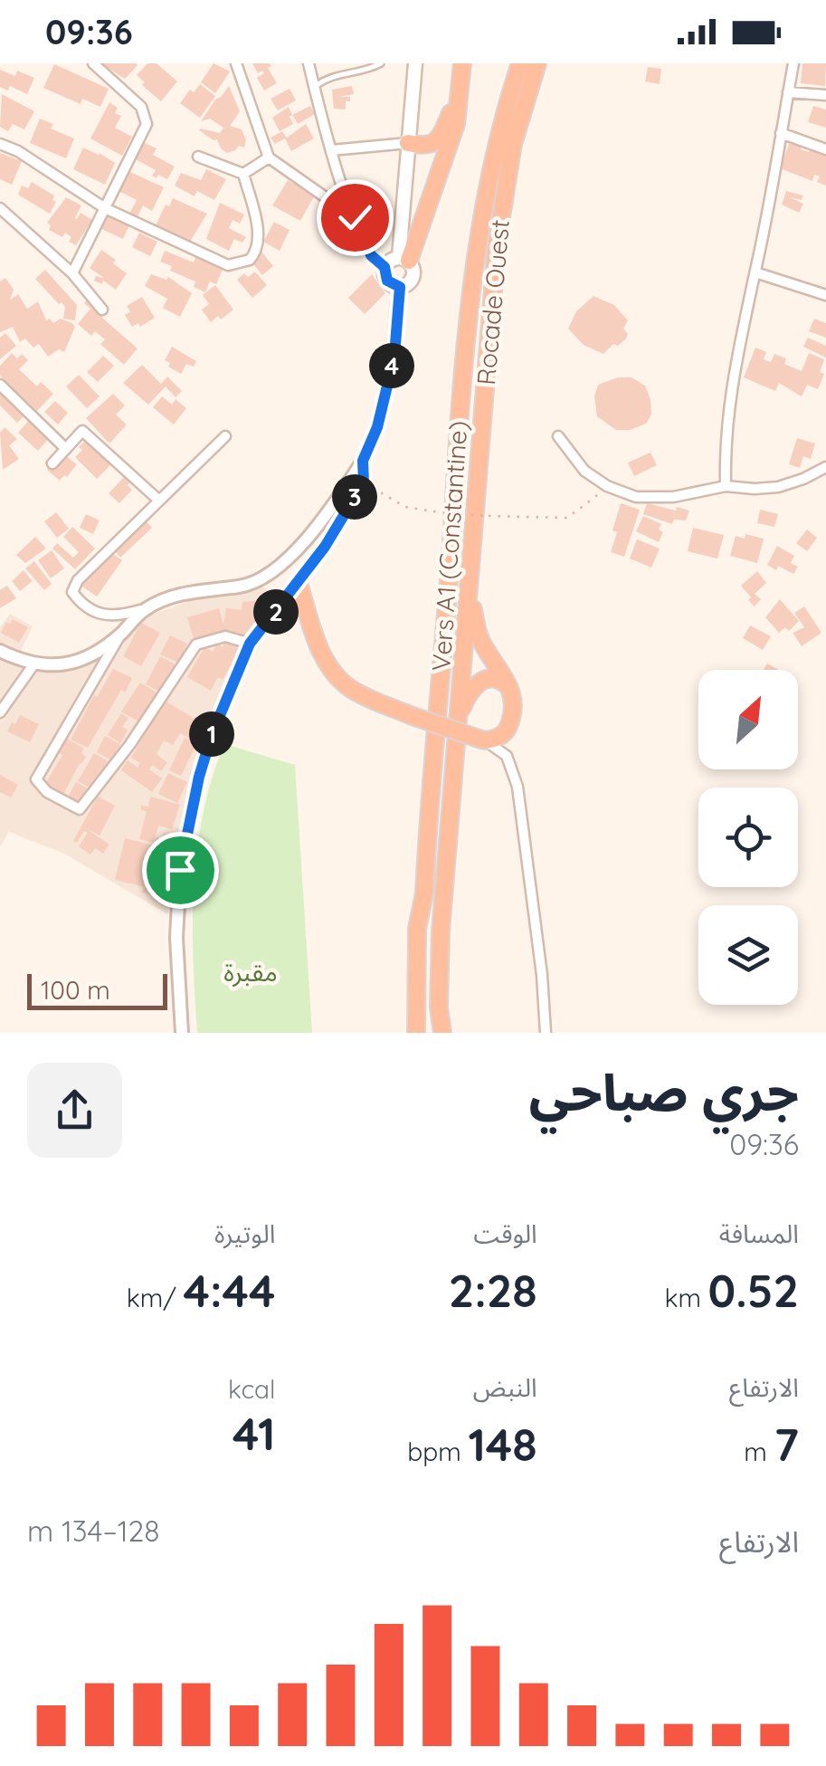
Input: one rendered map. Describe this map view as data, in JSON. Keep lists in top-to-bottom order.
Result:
{
  "streets": {
    "highway": ["Rocade Ouest", "Vers A1 (Constantine)"]
  },
  "parks": ["مقبرة"],
  "scale_bar": "100 m",
  "north": "top right",
  "page": {
    "status": "09:36",
    "pins": [
      "4",
      "3",
      "2",
      "1"
    ],
    "scale": "100 m",
    "heading": ["جري صباحي", "09:36"],
    "stats": [
      ["المسافة", "0.52 km"],
      ["الوقت", "2:28"],
      ["الوتيرة", "4:44 /km"],
      ["الارتفاع", "7 m"],
      ["النبض", "148 bpm"],
      ["kcal", "41"]
    ],
    "chart": ["الارتفاع", "128–134 m"]
  }
}
